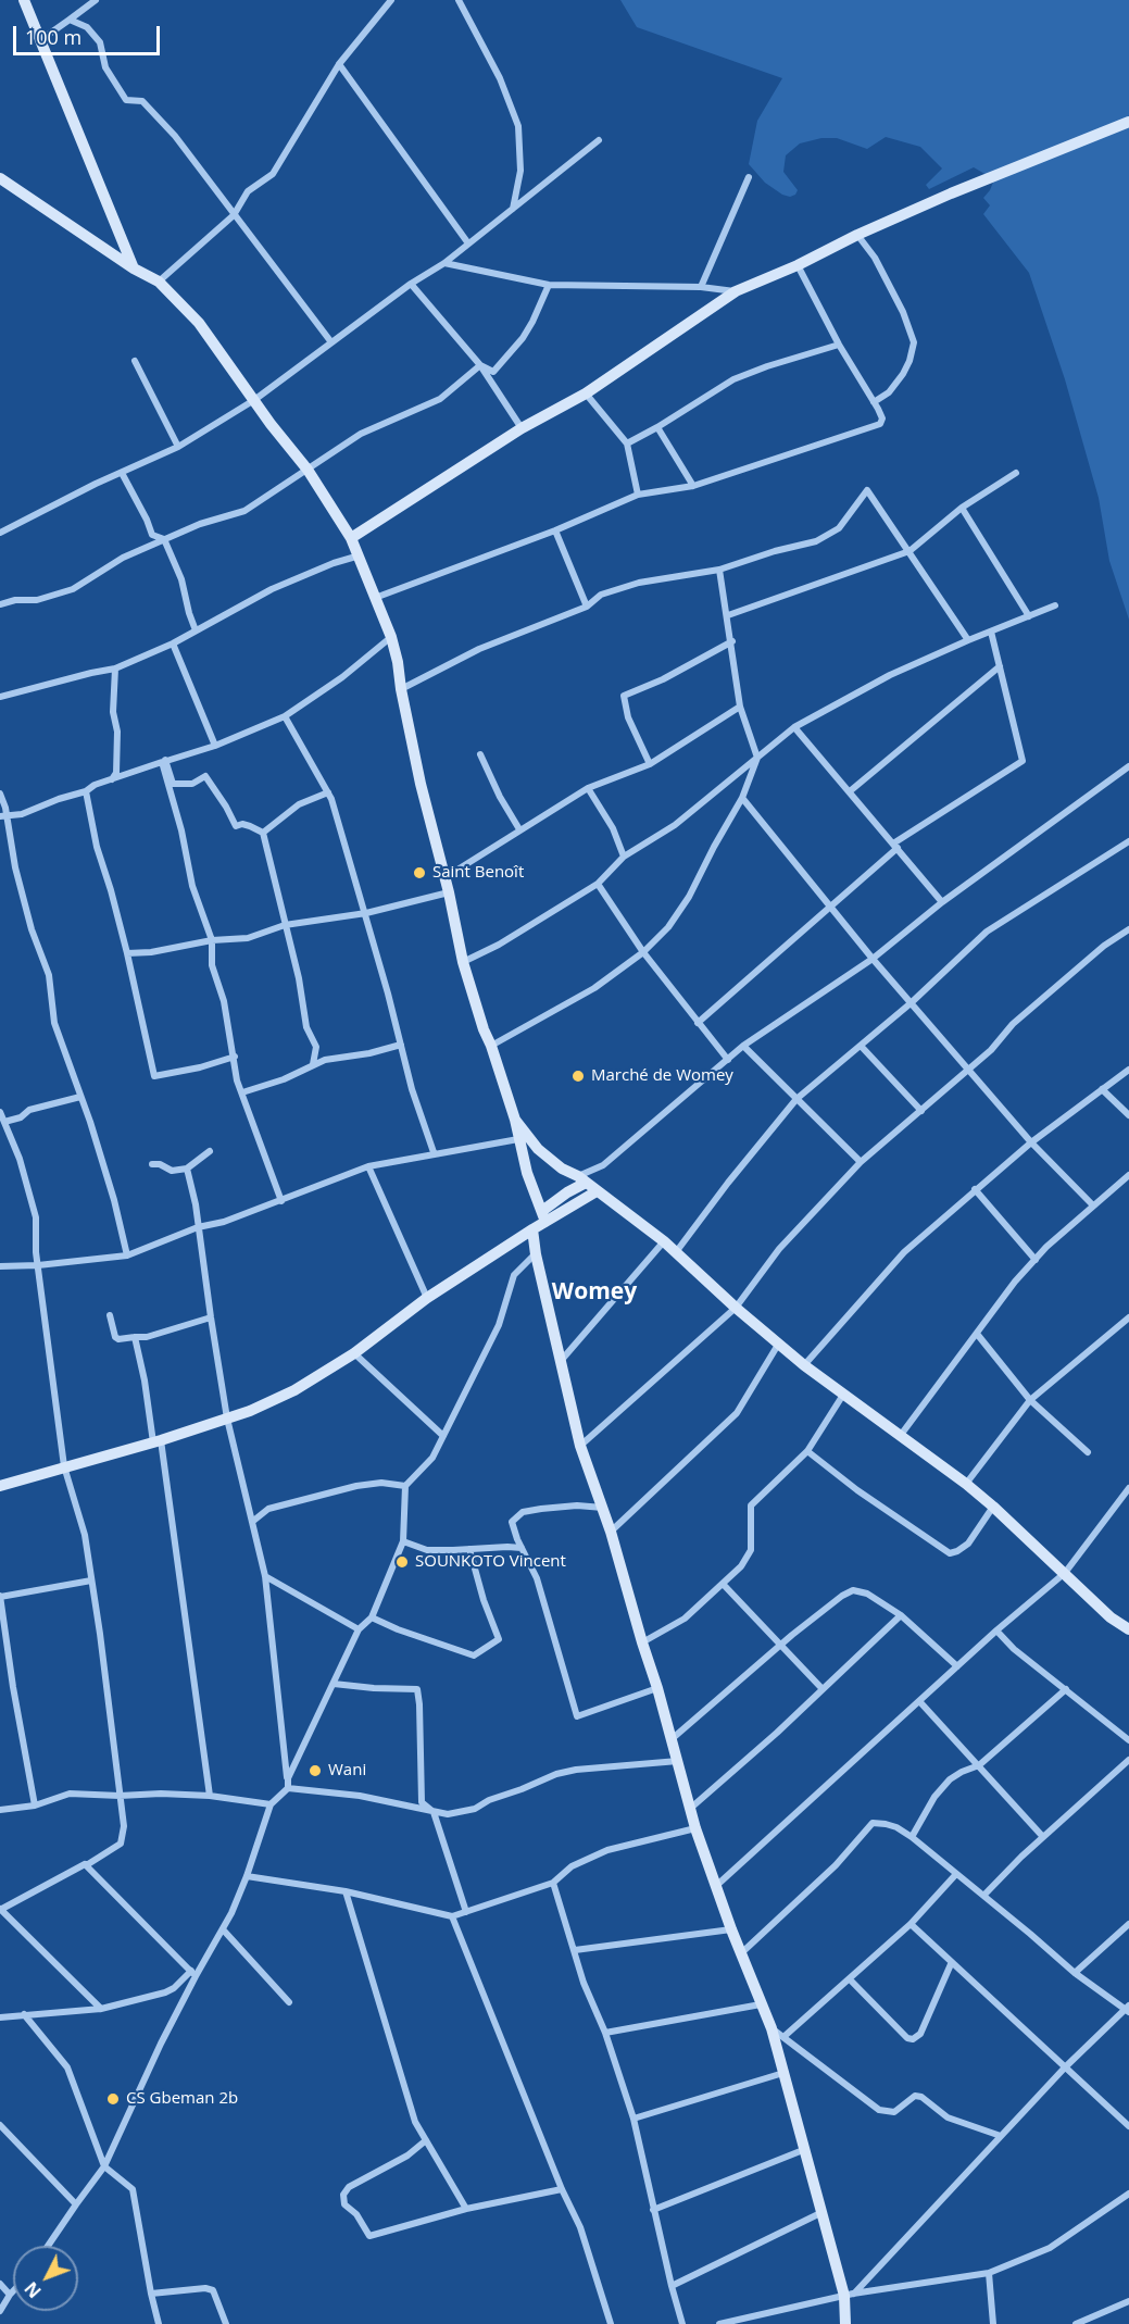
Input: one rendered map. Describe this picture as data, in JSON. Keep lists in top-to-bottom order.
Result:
{
  "districts": ["Womey"],
  "places": [
    "Saint Benoît",
    "Marché de Womey",
    "SOUNKOTO Vincent",
    "Wani",
    "CS Gbeman 2b"
  ],
  "scale_bar": "100 m",
  "north": "bottom left"
}
